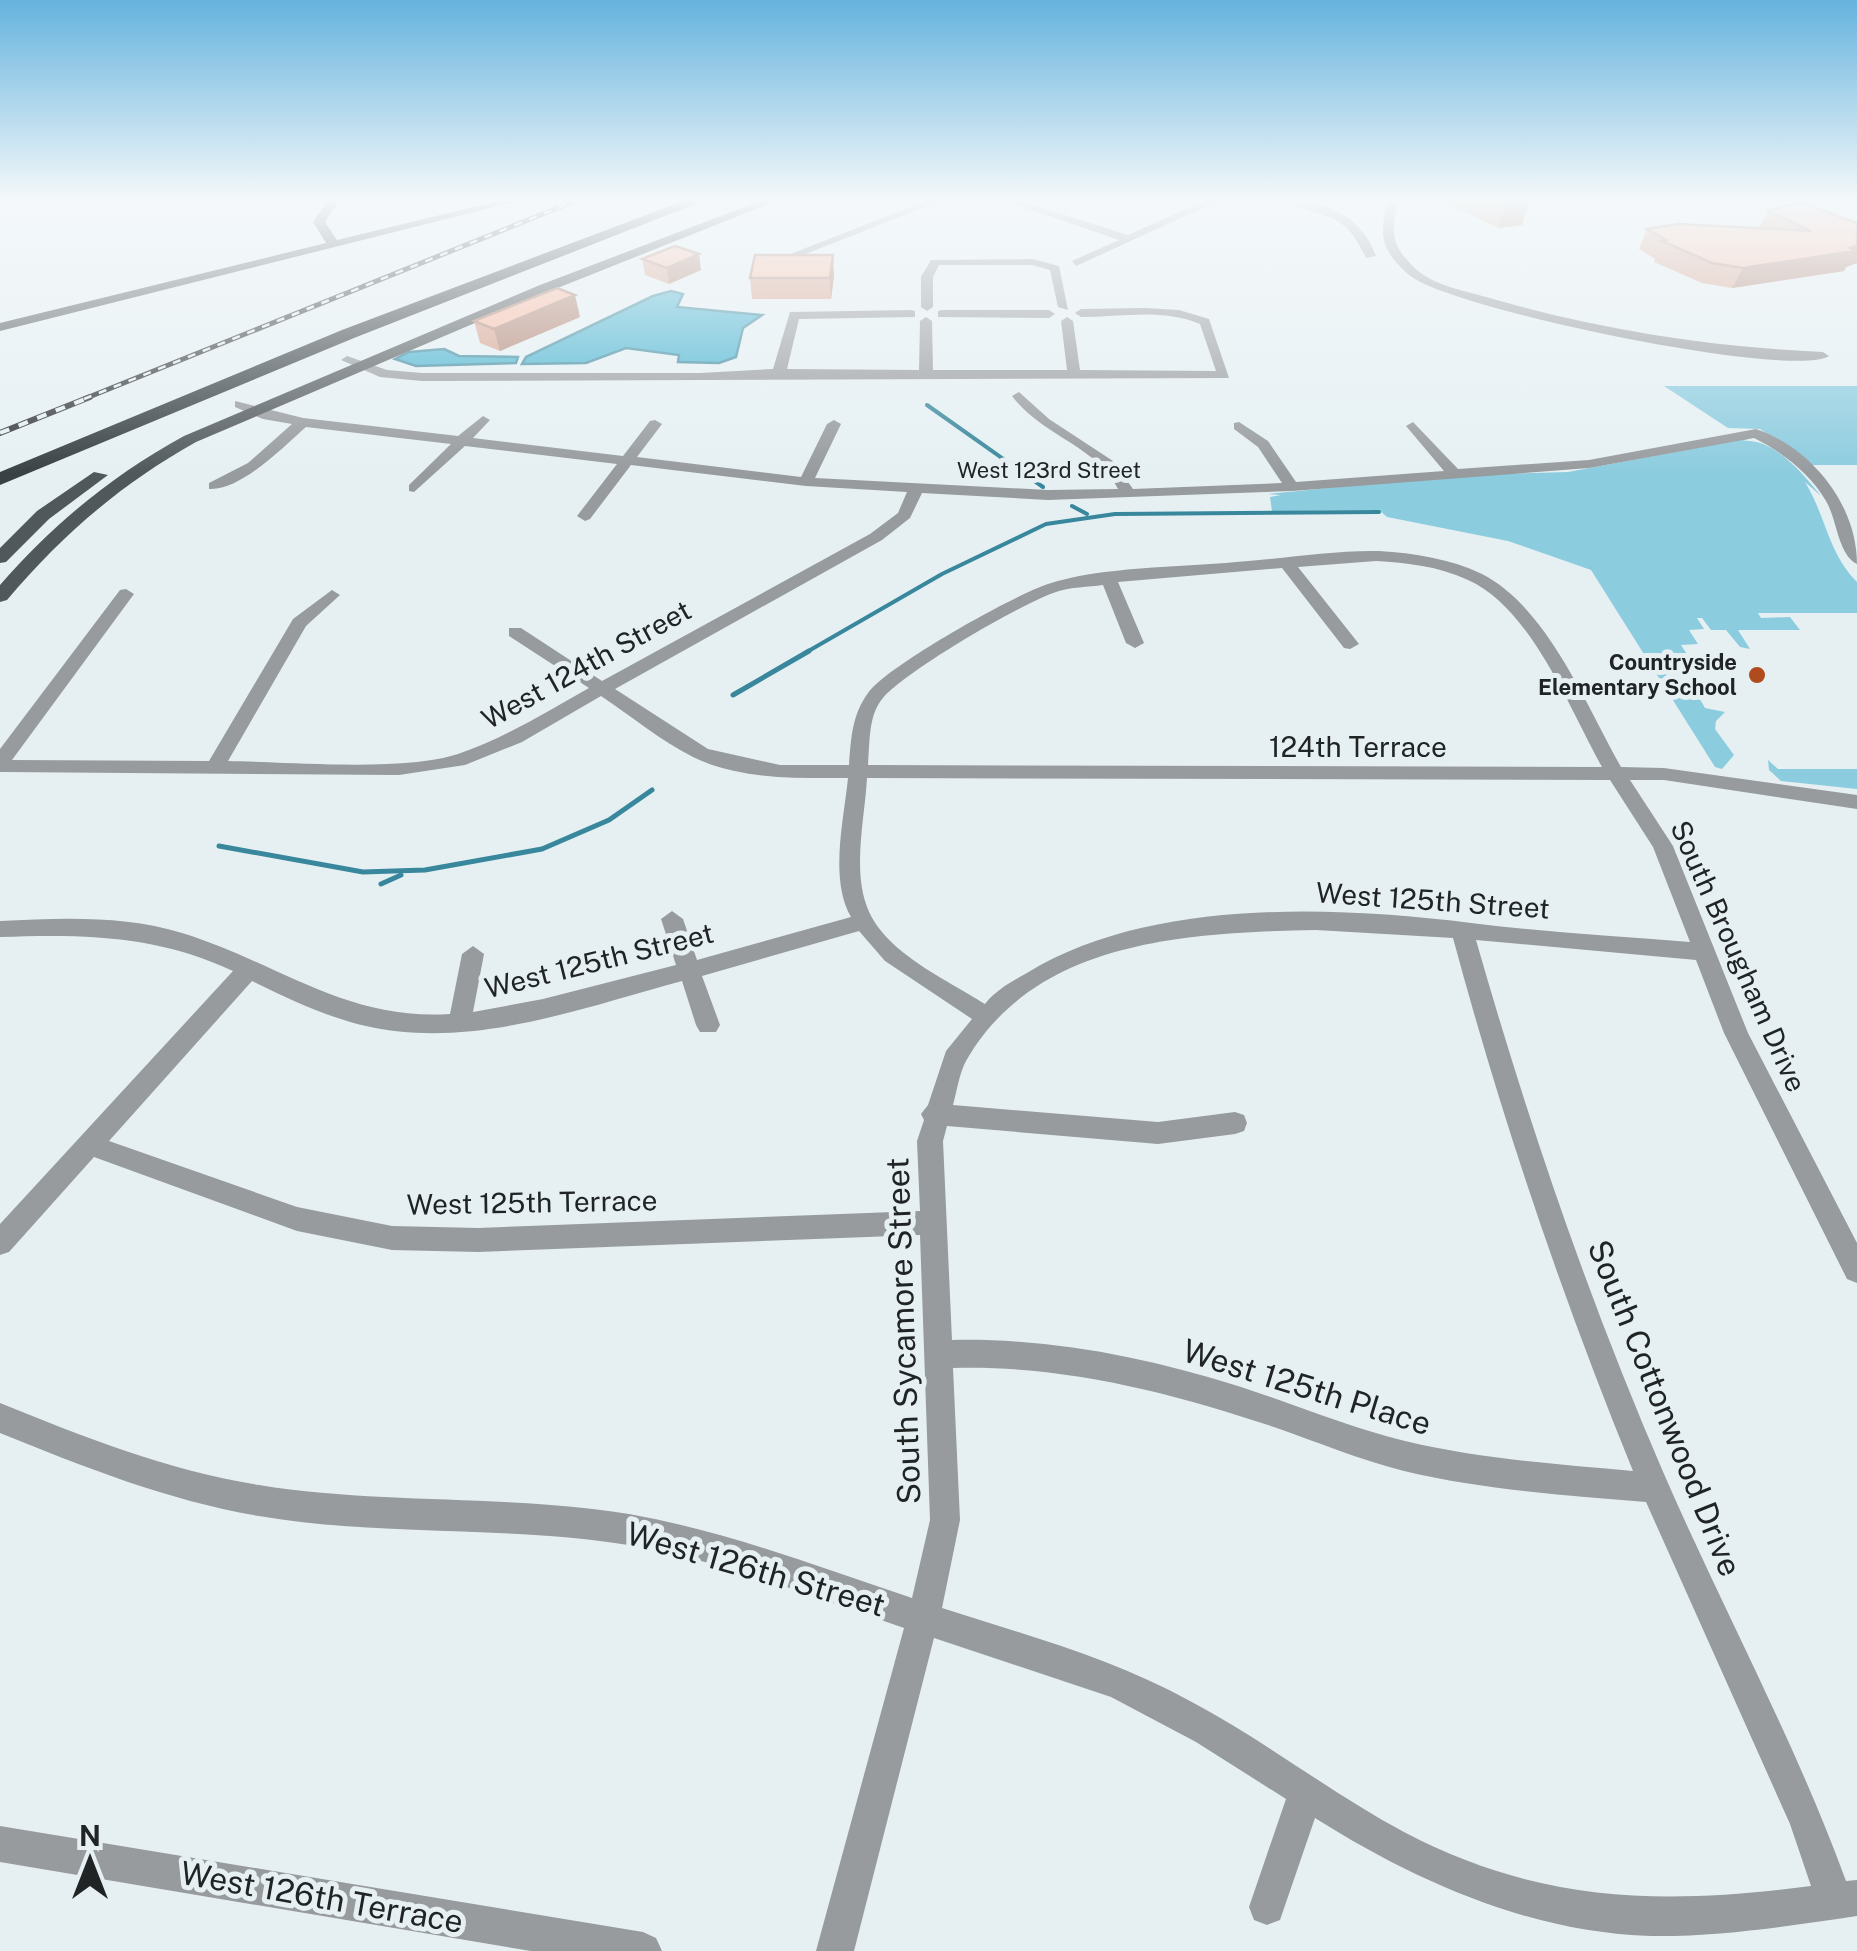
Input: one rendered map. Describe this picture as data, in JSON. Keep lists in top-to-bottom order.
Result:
{
  "streets": {
    "street": [
      "West 123rd Street",
      "West 124th Street",
      "124th Terrace",
      "West 125th Street",
      "South Brougham Drive",
      "West 125th Terrace",
      "South Sycamore Street",
      "West 125th Place",
      "South Cottonwood Drive",
      "West 126th Street",
      "West 126th Terrace"
    ]
  },
  "crossings": [
    ["West 123rd Street", "West 124th Street"],
    ["West 124th Street", "124th Terrace"],
    ["124th Terrace", "South Brougham Drive"],
    ["West 125th Street", "South Brougham Drive"],
    ["West 125th Street", "South Sycamore Street"],
    ["West 125th Street", "South Cottonwood Drive"],
    ["West 125th Terrace", "South Sycamore Street"],
    ["South Sycamore Street", "West 125th Place"],
    ["South Sycamore Street", "West 126th Street"],
    ["West 125th Place", "South Cottonwood Drive"],
    ["South Cottonwood Drive", "West 126th Street"]
  ],
  "places": ["Countryside Elementary School"],
  "north": "top"
}
